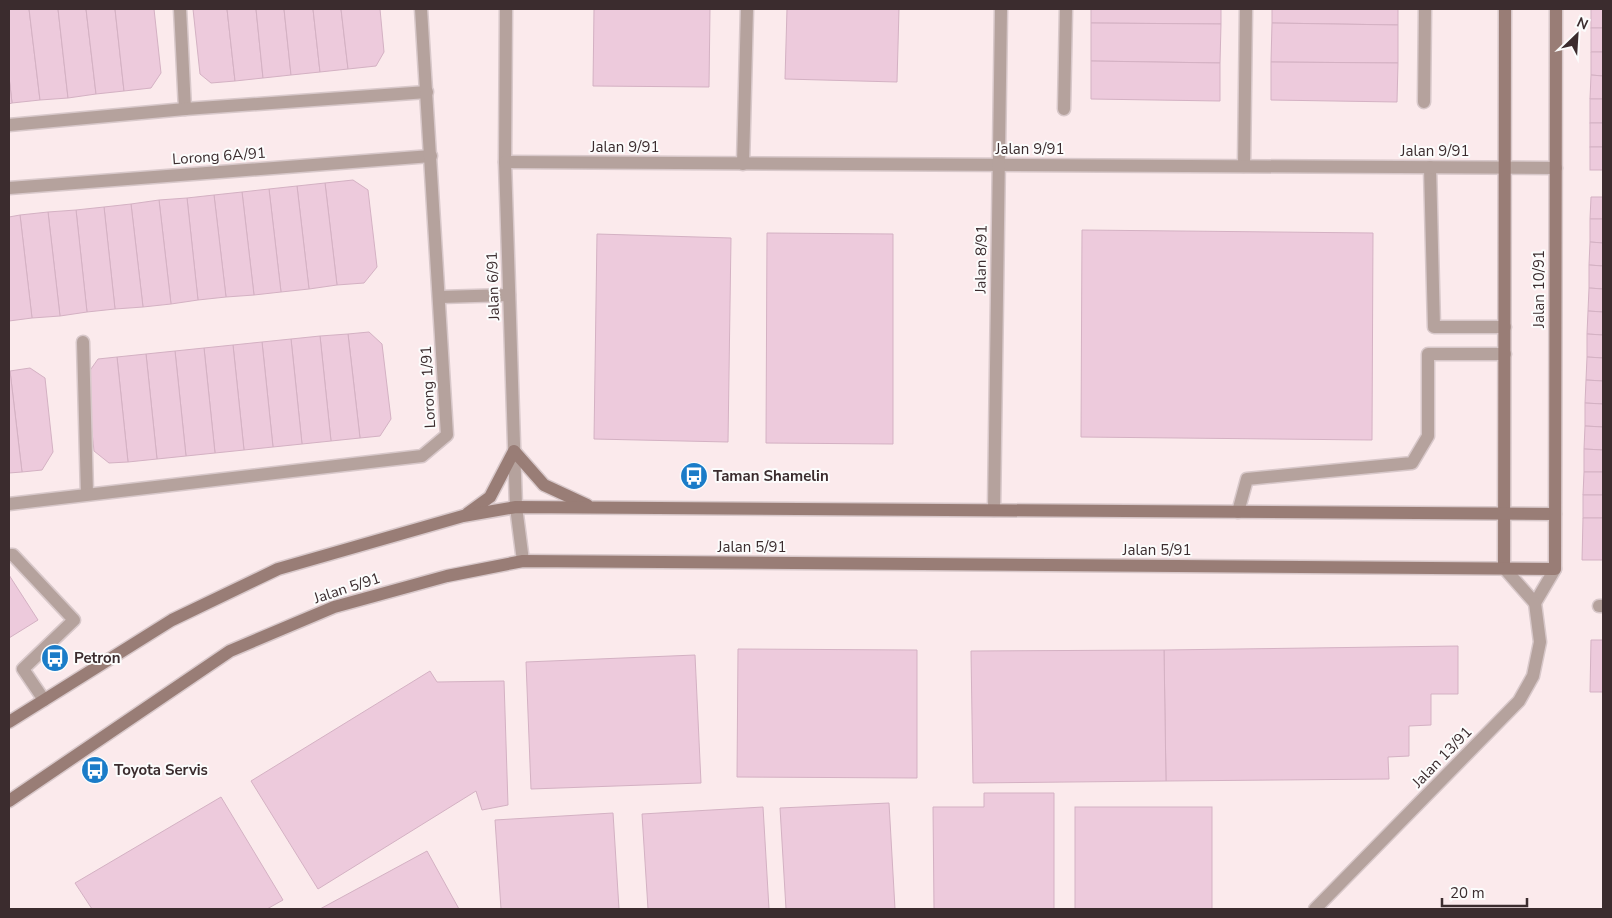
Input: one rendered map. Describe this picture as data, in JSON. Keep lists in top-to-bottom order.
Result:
{
  "streets": {
    "street": [
      "Jalan 9/91",
      "Lorong 6A/91",
      "Jalan 8/91",
      "Jalan 6/91",
      "Jalan 10/91",
      "Lorong 1/91",
      "Jalan 5/91",
      "Jalan 13/91"
    ]
  },
  "crossings": [
    ["Jalan 9/91", "Jalan 8/91"],
    ["Jalan 9/91", "Jalan 6/91"],
    ["Jalan 9/91", "Jalan 10/91"],
    ["Lorong 6A/91", "Lorong 1/91"],
    ["Jalan 6/91", "Jalan 5/91"],
    ["Jalan 10/91", "Jalan 5/91"]
  ],
  "places": {
    "bus stop": ["Taman Shamelin", "Petron", "Toyota Servis"]
  },
  "scale_bar": "20 m",
  "north": "top right"
}
